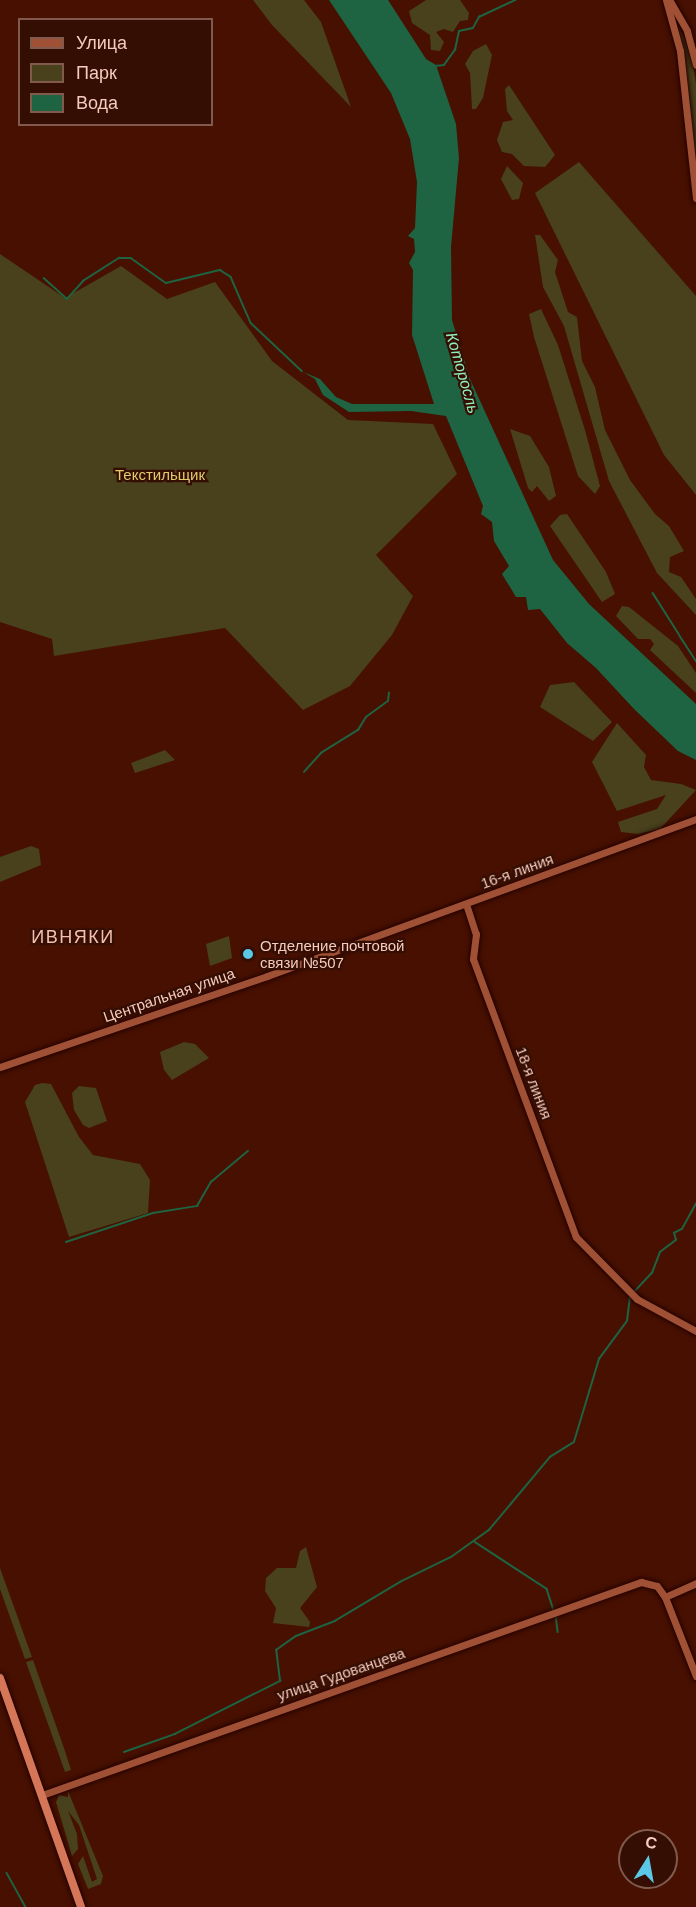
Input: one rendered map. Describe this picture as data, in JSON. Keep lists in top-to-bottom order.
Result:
{
  "streets": {
    "street": [
      "16-я линия",
      "Центральная улица",
      "18-я линия",
      "улица Гудованцева"
    ]
  },
  "crossings": [
    ["16-я линия", "Центральная улица"],
    ["16-я линия", "18-я линия"]
  ],
  "districts": ["ИВНЯКИ"],
  "water": ["Которосль"],
  "parks": ["Текстильщик"],
  "places": ["Отделение почтовой связи №507"],
  "legend": ["Улица", "Парк", "Вода"],
  "north": "top"
}
